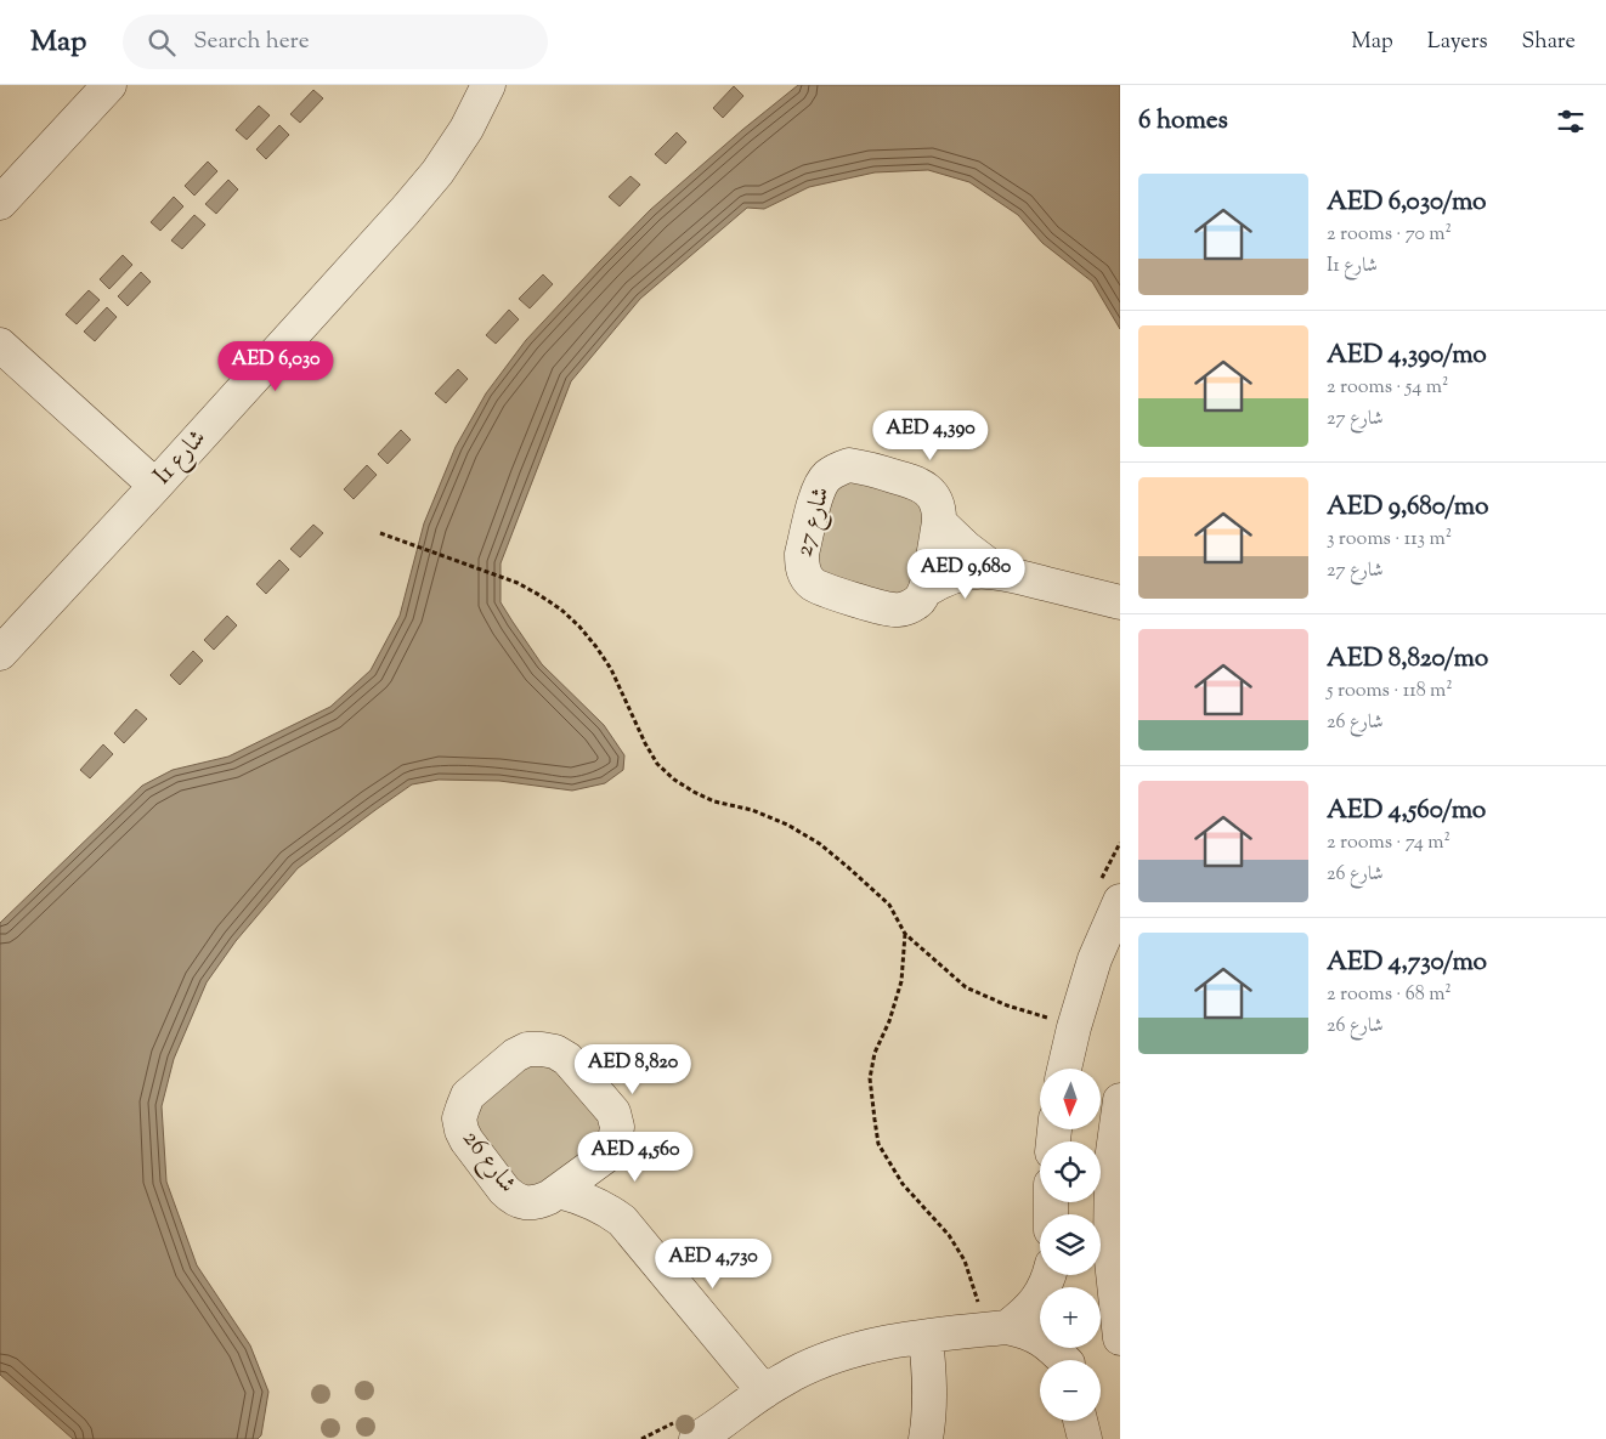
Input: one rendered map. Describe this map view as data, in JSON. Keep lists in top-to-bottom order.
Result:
{
  "streets": {
    "street": ["I1 شارع", "شارع 27", "شارع 26"]
  },
  "north": "bottom",
  "page": {
    "header": "Map",
    "search": "Search here",
    "nav": ["Map", "Layers", "Share"],
    "heading": "6 homes",
    "list": [
      {
        "name": "AED 6,030/mo",
        "note": "2 rooms · 70 m² · I1 شارع"
      },
      {
        "name": "AED 4,390/mo",
        "note": "2 rooms · 54 m² · شارع 27"
      },
      {
        "name": "AED 9,680/mo",
        "note": "3 rooms · 113 m² · شارع 27"
      },
      {
        "name": "AED 8,820/mo",
        "note": "5 rooms · 118 m² · شارع 26"
      },
      {
        "name": "AED 4,560/mo",
        "note": "2 rooms · 74 m² · شارع 26"
      },
      {
        "name": "AED 4,730/mo",
        "note": "2 rooms · 68 m² · شارع 26"
      }
    ],
    "price": [
      "AED 6,030",
      "AED 4,390",
      "AED 9,680",
      "AED 8,820",
      "AED 4,560",
      "AED 4,730"
    ],
    "map_buttons": ["+", "−"]
  }
}
